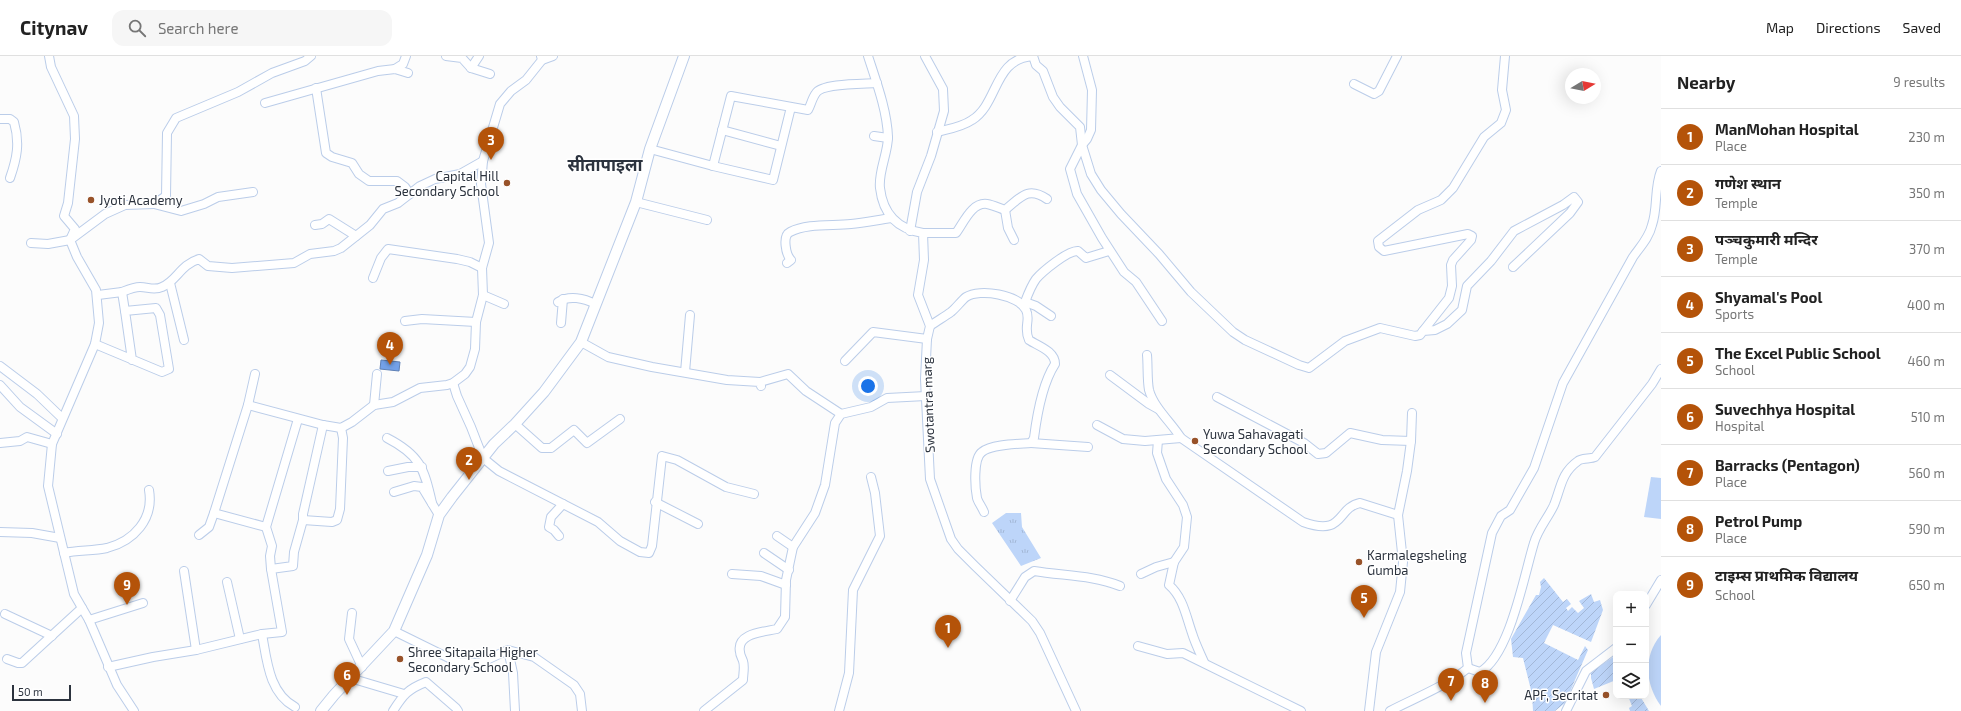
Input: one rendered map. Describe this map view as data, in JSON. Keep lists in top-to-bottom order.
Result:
{
  "streets": {
    "street": ["Swotantra marg"]
  },
  "districts": ["सीतापाइला"],
  "places": [
    "Capital Hill Secondary School",
    "Jyoti Academy",
    "Yuwa Sahavagati Secondary School",
    "Karmalegsheling Gumba",
    "Shree Sitapaila Higher Secondary School",
    "APF, Secritat"
  ],
  "scale_bar": "50 m",
  "north": "right",
  "page": {
    "header": "Citynav",
    "search": "Search here",
    "nav": ["Map", "Directions", "Saved"],
    "heading": ["Nearby", "9 results"],
    "list": [
      {
        "mark": "1",
        "name": "ManMohan Hospital",
        "note": "Place",
        "value": "230 m"
      },
      {
        "mark": "2",
        "name": "गणेश स्थान",
        "note": "Temple",
        "value": "350 m"
      },
      {
        "mark": "3",
        "name": "पञ्चकुमारी मन्दिर",
        "note": "Temple",
        "value": "370 m"
      },
      {
        "mark": "4",
        "name": "Shyamal's Pool",
        "note": "Sports",
        "value": "400 m"
      },
      {
        "mark": "5",
        "name": "The Excel Public School",
        "note": "School",
        "value": "460 m"
      },
      {
        "mark": "6",
        "name": "Suvechhya Hospital",
        "note": "Hospital",
        "value": "510 m"
      },
      {
        "mark": "7",
        "name": "Barracks (Pentagon)",
        "note": "Place",
        "value": "560 m"
      },
      {
        "mark": "8",
        "name": "Petrol Pump",
        "note": "Place",
        "value": "590 m"
      },
      {
        "mark": "9",
        "name": "टाइम्स प्राथमिक विद्यालय",
        "note": "School",
        "value": "650 m"
      }
    ],
    "pins": [
      "3",
      "4",
      "2",
      "9",
      "5",
      "1",
      "6",
      "7",
      "8"
    ],
    "map_buttons": ["+", "−"],
    "scale": "50 m"
  }
}
